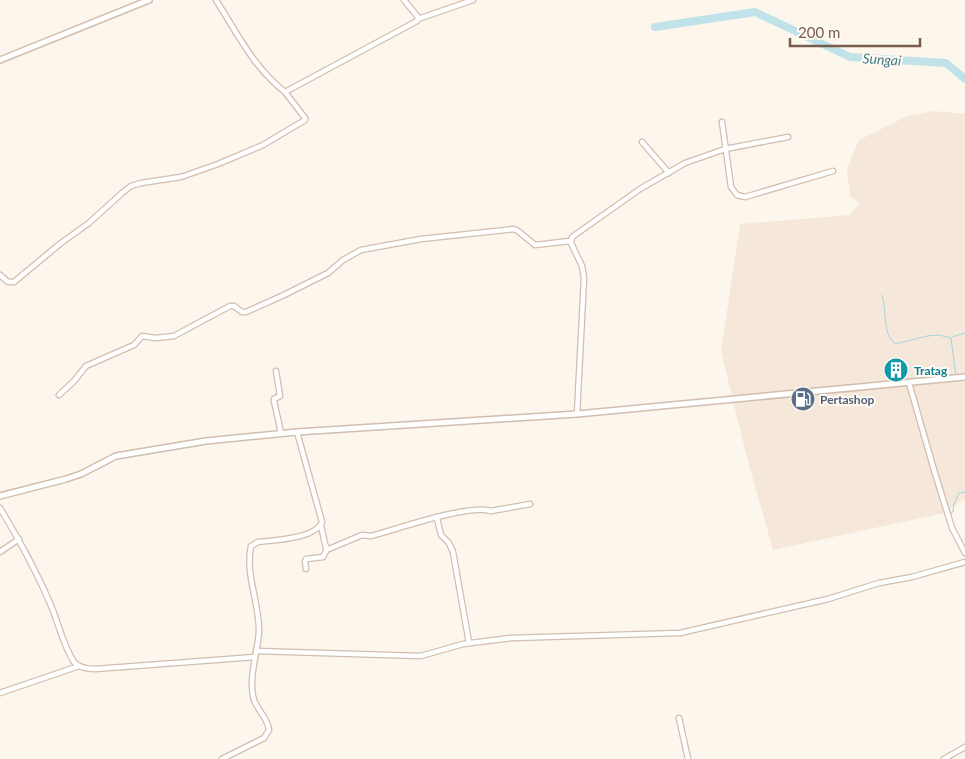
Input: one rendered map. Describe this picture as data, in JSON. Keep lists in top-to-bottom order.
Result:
{
  "water": ["Sungai"],
  "places": {
    "building": ["Tratag"],
    "fuel station": ["Pertashop"]
  },
  "scale_bar": "200 m"
}
